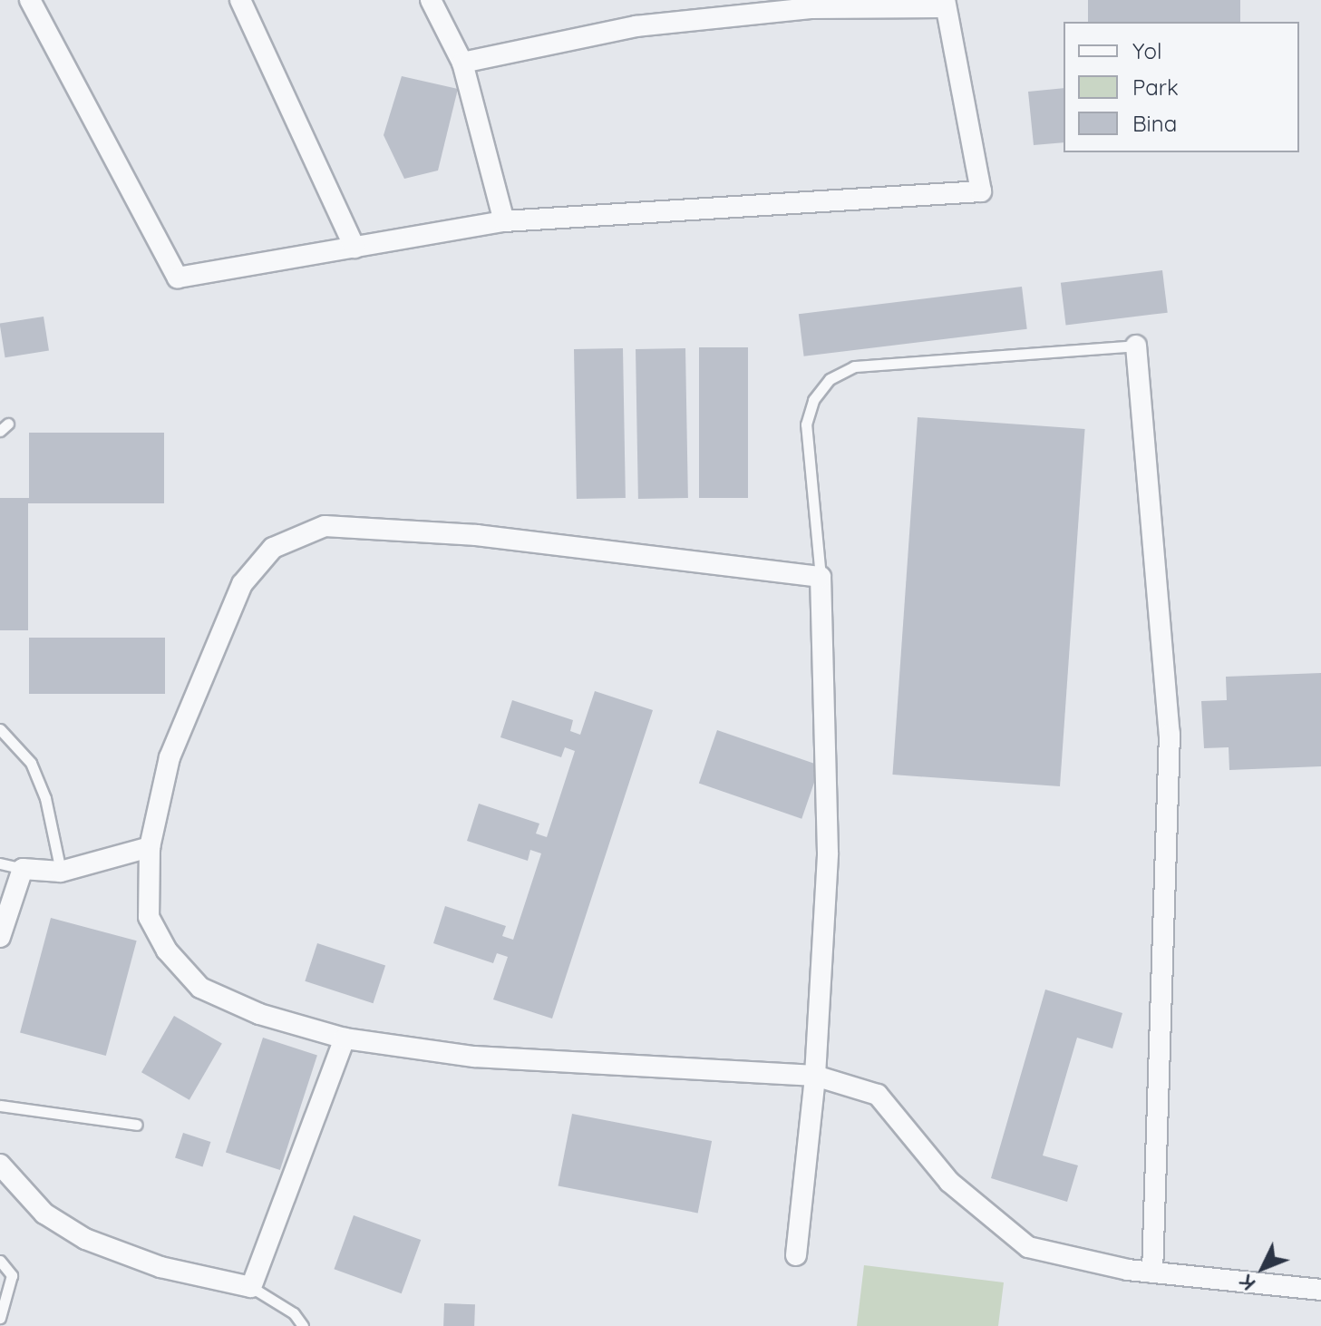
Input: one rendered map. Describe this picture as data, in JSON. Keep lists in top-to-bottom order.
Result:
{
  "legend": ["Yol", "Park", "Bina"],
  "north": "bottom left"
}
